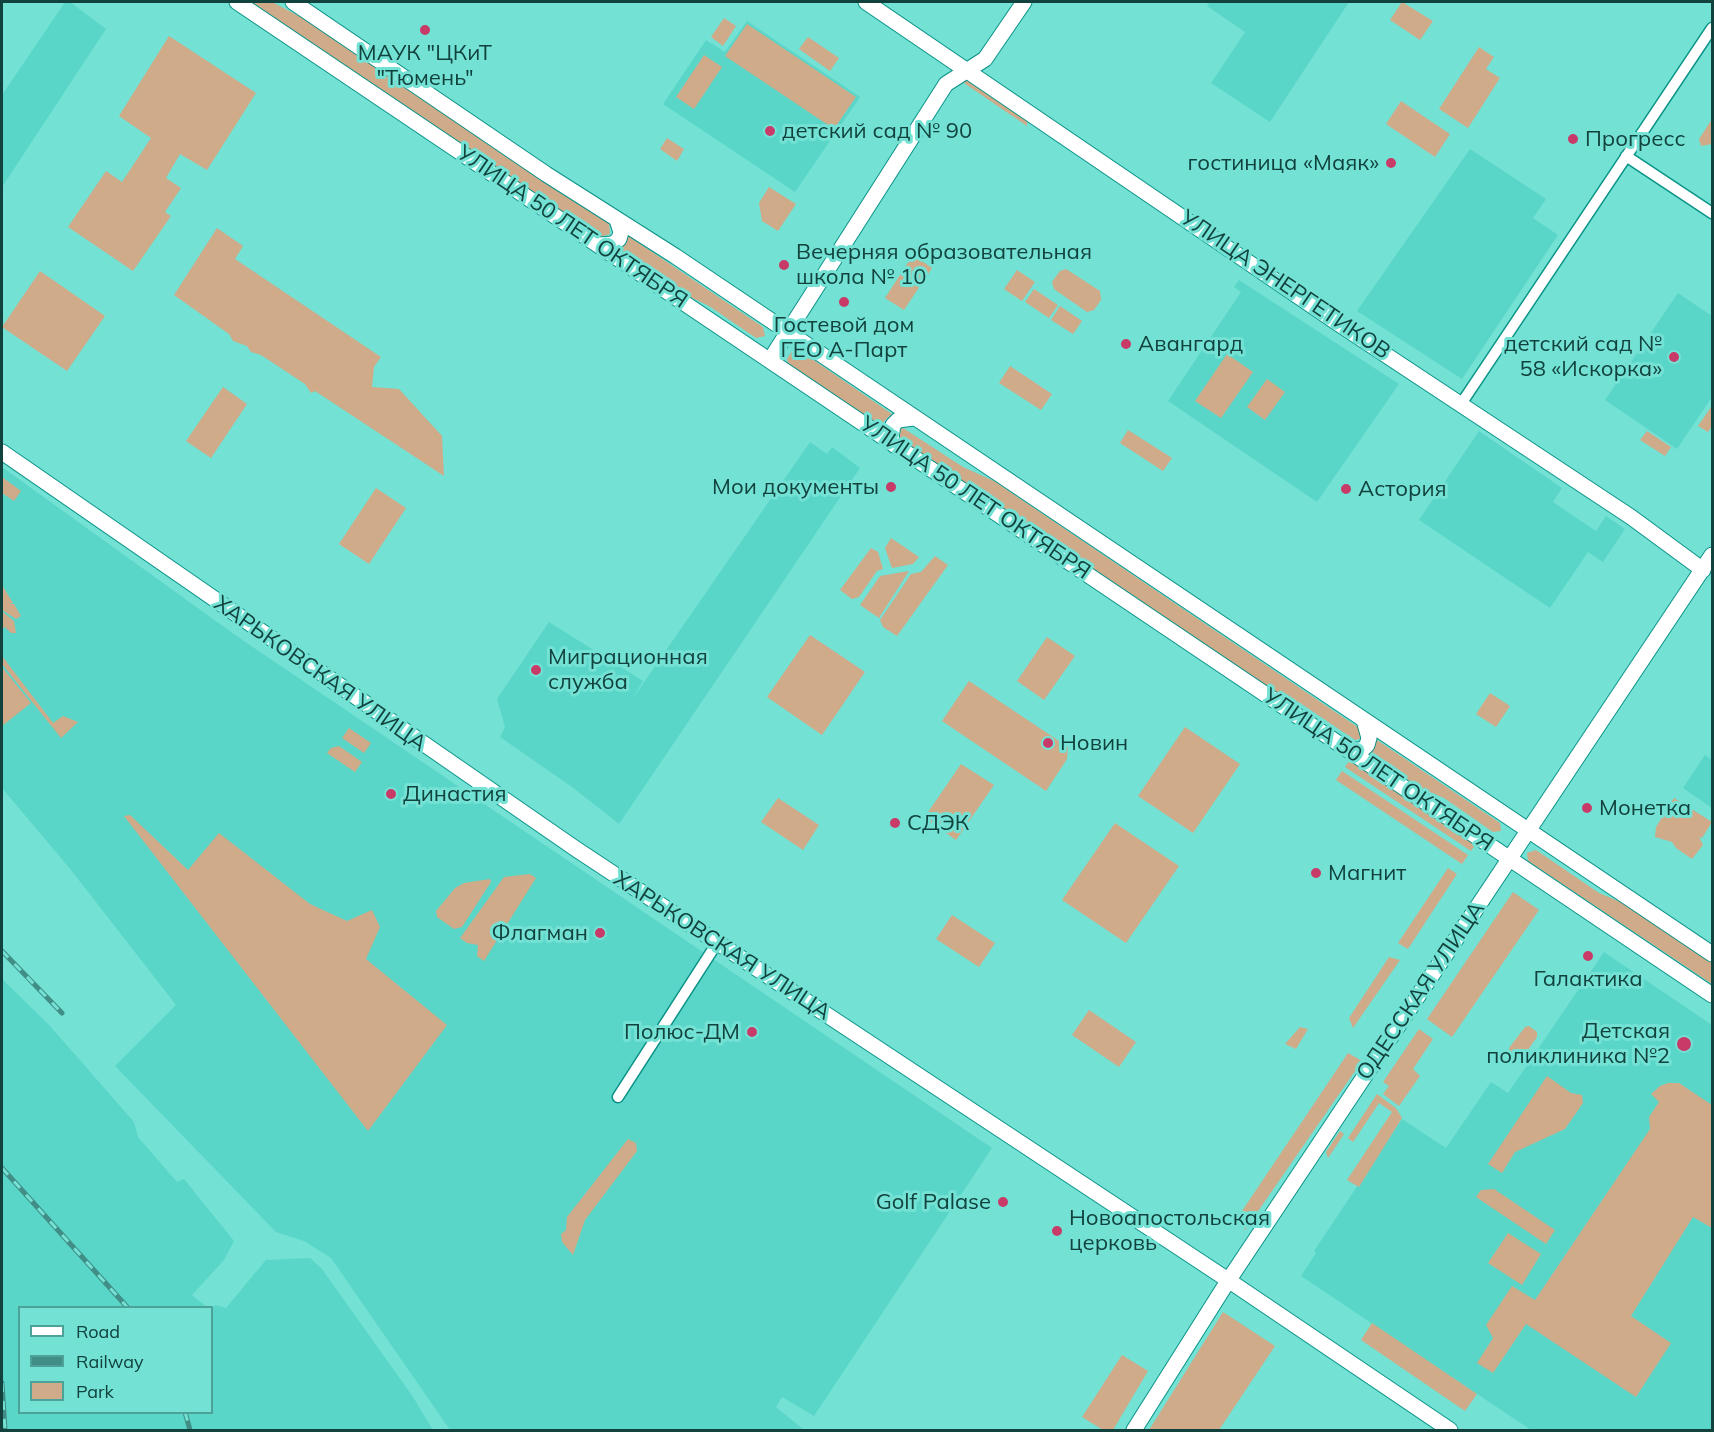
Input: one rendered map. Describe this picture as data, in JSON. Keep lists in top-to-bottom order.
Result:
{
  "streets": {
    "street": [
      "УЛИЦА 50 ЛЕТ ОКТЯБРЯ",
      "УЛИЦА ЭНЕРГЕТИКОВ",
      "ХАРЬКОВСКАЯ УЛИЦА",
      "ОДЕССКАЯ УЛИЦА"
    ]
  },
  "crossings": [
    ["УЛИЦА 50 ЛЕТ ОКТЯБРЯ", "ОДЕССКАЯ УЛИЦА"],
    ["УЛИЦА ЭНЕРГЕТИКОВ", "ОДЕССКАЯ УЛИЦА"],
    ["ХАРЬКОВСКАЯ УЛИЦА", "ОДЕССКАЯ УЛИЦА"]
  ],
  "places": [
    "МАУК \"ЦКиТ \"Тюмень\"",
    "детский сад № 90",
    "Прогресс",
    "гостиница «Маяк»",
    "Вечерняя образовательная школа № 10",
    "Гостевой дом ГЕО А-Парт",
    "Авангард",
    "детский сад № 58 «Искорка»",
    "Мои документы",
    "Астория",
    "Миграционная служба",
    "Новин",
    "Династия",
    "Монетка",
    "СДЭК",
    "Магнит",
    "Флагман",
    "Галактика",
    "Полюс-ДМ",
    "Детская поликлиника №2",
    "Golf Palase",
    "Новоапостольская церковь"
  ],
  "legend": ["Road", "Railway", "Park"]
}
